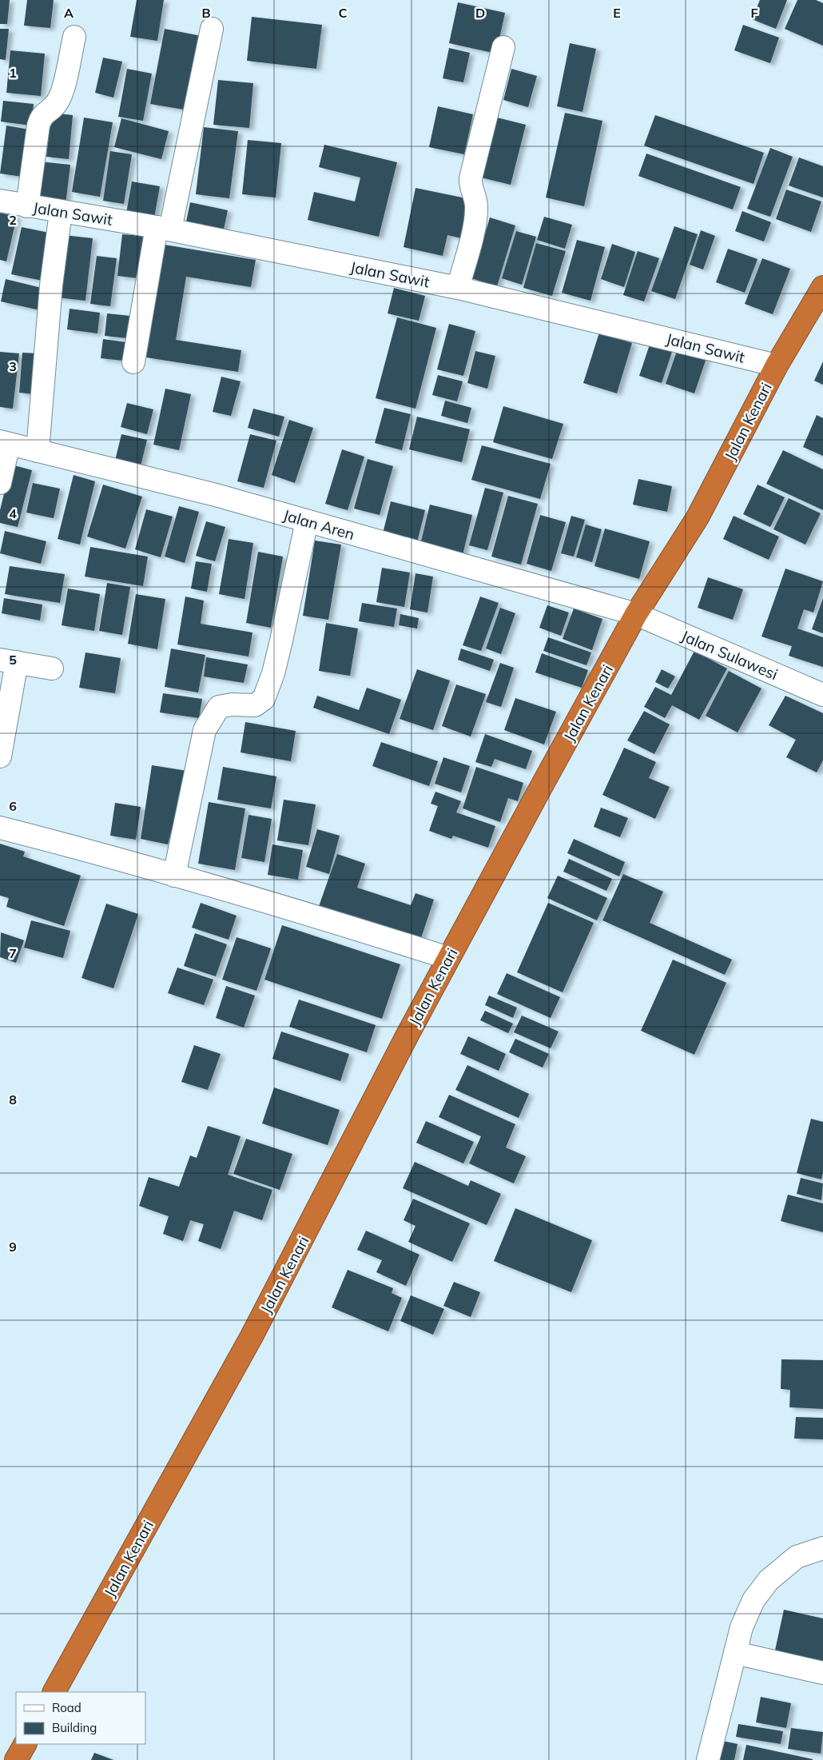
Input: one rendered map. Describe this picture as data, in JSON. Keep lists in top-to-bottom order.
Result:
{
  "streets": {
    "highway": ["Jalan Kenari"],
    "street": ["Jalan Sawit", "Jalan Aren", "Jalan Sulawesi"]
  },
  "crossings": [
    ["Jalan Sawit", "Jalan Kenari"],
    ["Jalan Kenari", "Jalan Aren"],
    ["Jalan Kenari", "Jalan Sulawesi"],
    ["Jalan Aren", "Jalan Sulawesi"]
  ],
  "legend": ["Road", "Building"],
  "grid": {
    "columns": [
      "A",
      "B",
      "C",
      "D",
      "E",
      "F"
    ],
    "rows": [
      "1",
      "2",
      "3",
      "4",
      "5",
      "6",
      "7",
      "8",
      "9"
    ]
  }
}
